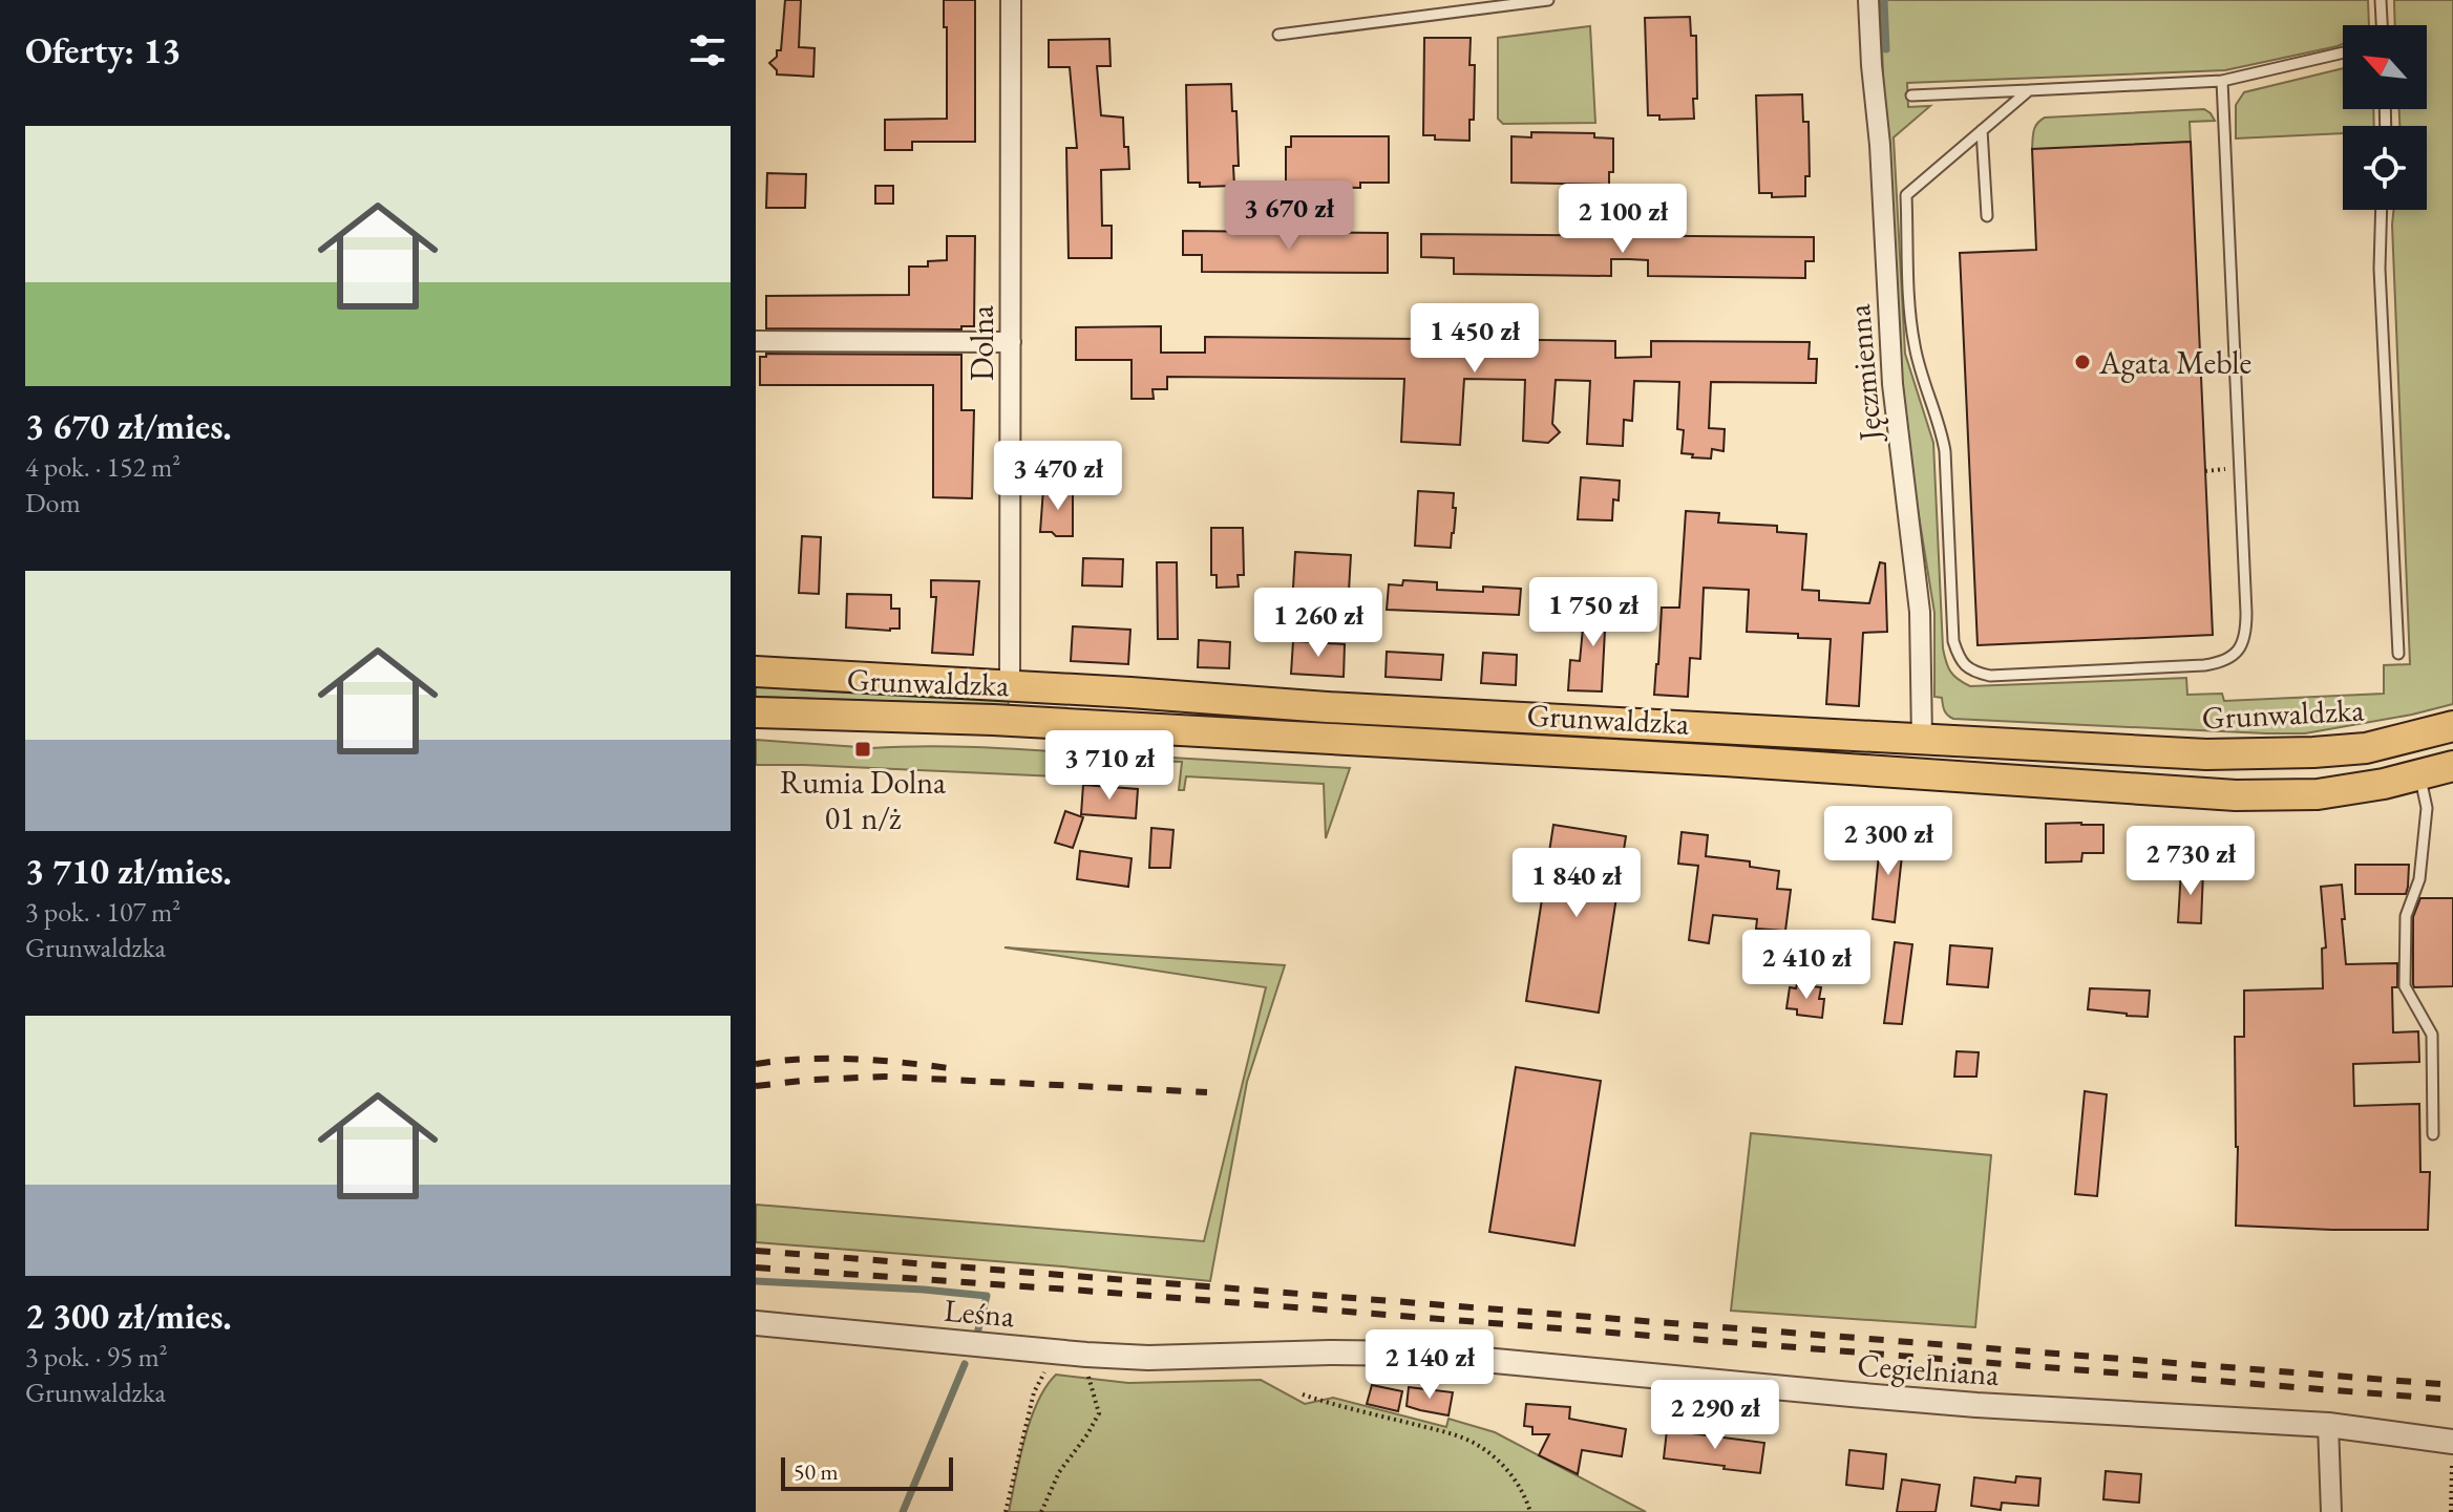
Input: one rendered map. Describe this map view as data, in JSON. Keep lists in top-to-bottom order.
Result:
{
  "streets": {
    "main road": ["Grunwaldzka"],
    "street": [
      "Dolna",
      "Jęczmienna",
      "Leśna",
      "Cegielniana"
    ]
  },
  "crossings": [
    ["Dolna", "Grunwaldzka"],
    ["Jęczmienna", "Grunwaldzka"],
    ["Leśna", "Cegielniana"]
  ],
  "places": {
    "other": ["Agata Meble"],
    "transit": ["Rumia Dolna 01 n/ż"]
  },
  "scale_bar": "50 m",
  "north": "top left",
  "page": {
    "heading": "Oferty: 13",
    "list": [
      {
        "name": "3 670 zł/mies.",
        "note": "4 pok. · 152 m² · Dom"
      },
      {
        "name": "3 710 zł/mies.",
        "note": "3 pok. · 107 m² · Grunwaldzka"
      },
      {
        "name": "2 300 zł/mies.",
        "note": "3 pok. · 95 m² · Grunwaldzka"
      }
    ],
    "price": [
      "3 670 zł",
      "2 100 zł",
      "1 450 zł",
      "3 470 zł",
      "1 750 zł",
      "1 260 zł",
      "3 710 zł",
      "2 300 zł",
      "2 730 zł",
      "1 840 zł",
      "2 410 zł",
      "2 140 zł",
      "2 290 zł"
    ],
    "scale": "50 m"
  }
}
